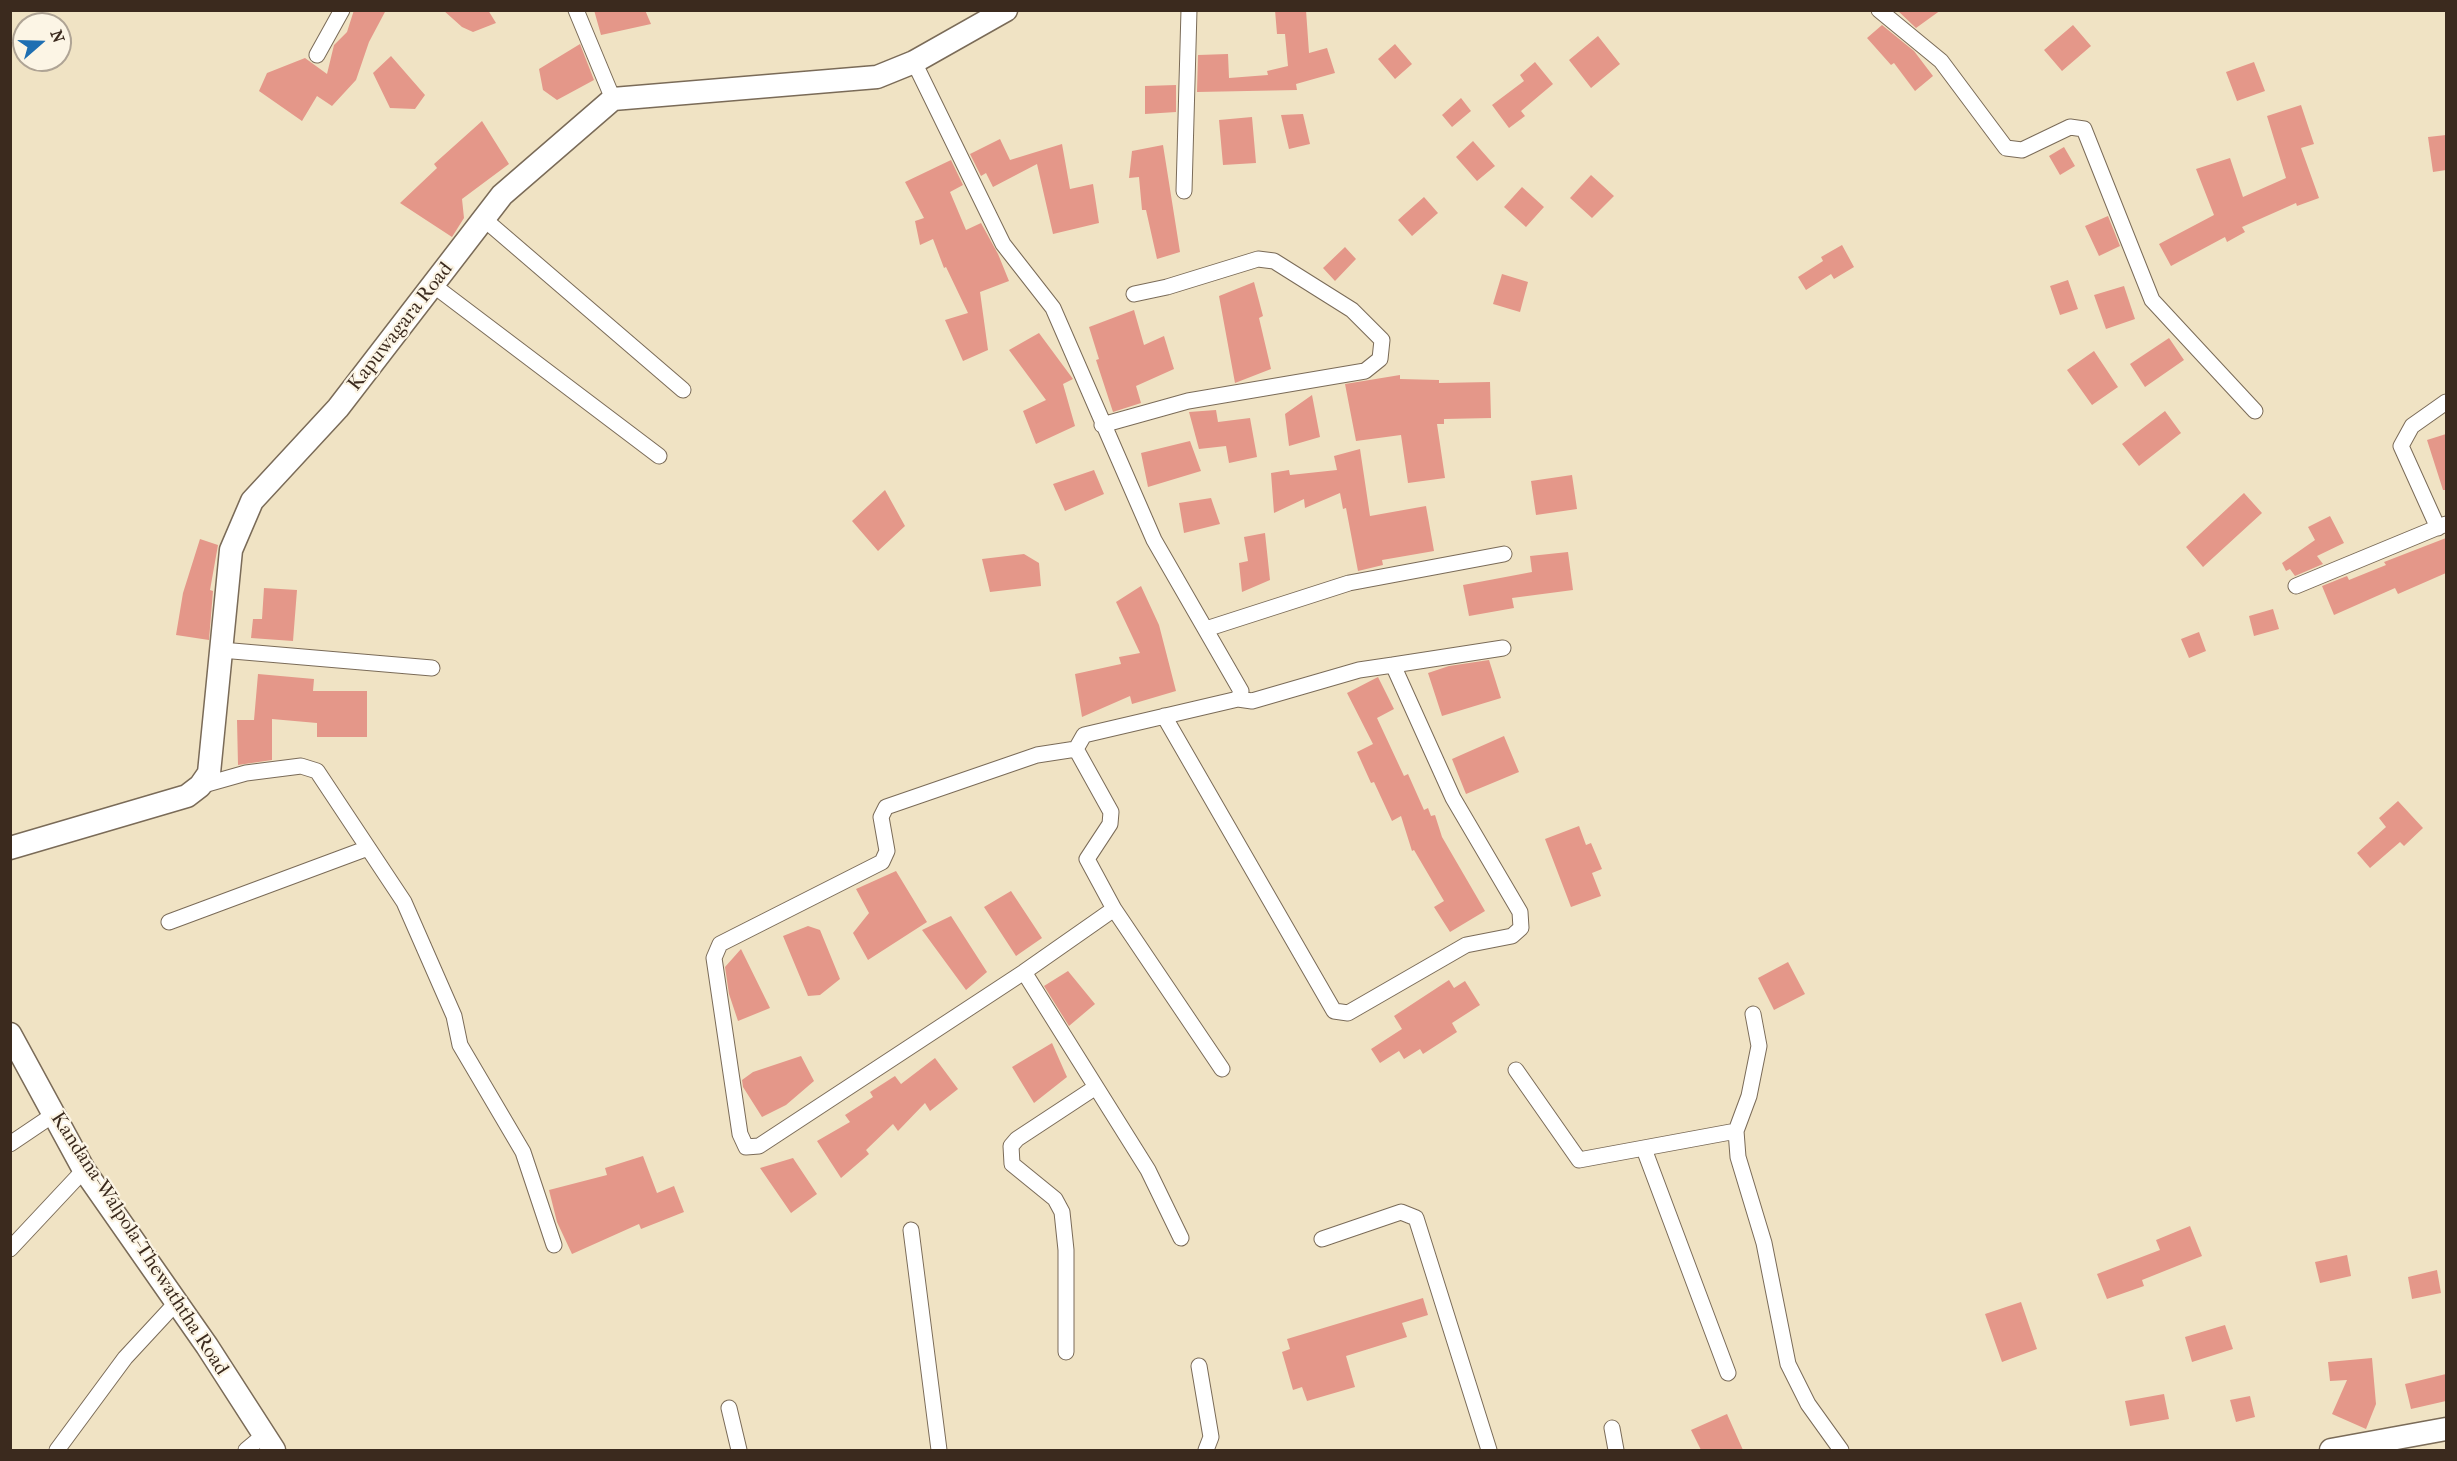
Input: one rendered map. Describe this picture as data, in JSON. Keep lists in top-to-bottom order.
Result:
{
  "streets": {
    "street": ["Kapuwagara Road", "Kandana-Walpola-Thewaththa Road"]
  },
  "north": "right"
}
